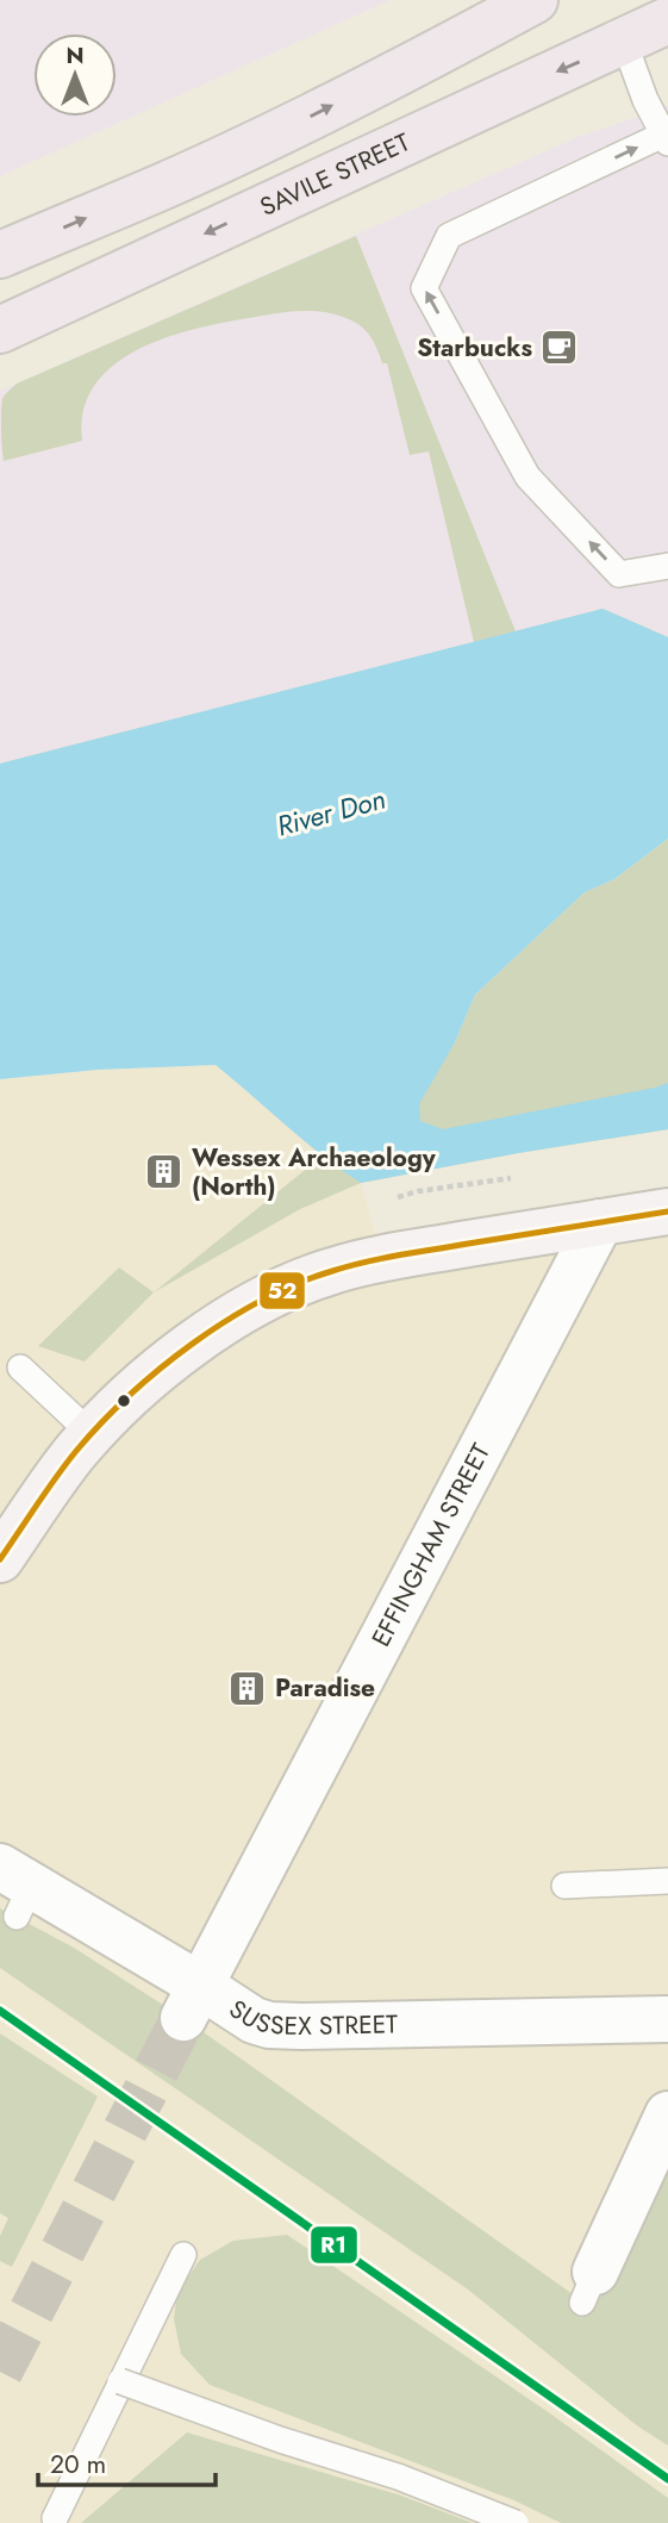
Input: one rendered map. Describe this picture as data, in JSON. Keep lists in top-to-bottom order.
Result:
{
  "streets": {
    "main road": ["SAVILE STREET"],
    "street": ["EFFINGHAM STREET", "SUSSEX STREET"]
  },
  "crossings": [
    ["EFFINGHAM STREET", "SUSSEX STREET"]
  ],
  "water": ["River Don"],
  "places": {
    "cafe": ["Starbucks"],
    "building": ["Wessex Archaeology (North)", "Paradise"]
  },
  "lines": ["transit line 52", "transit line R1"],
  "scale_bar": "20 m",
  "north": "top"
}
